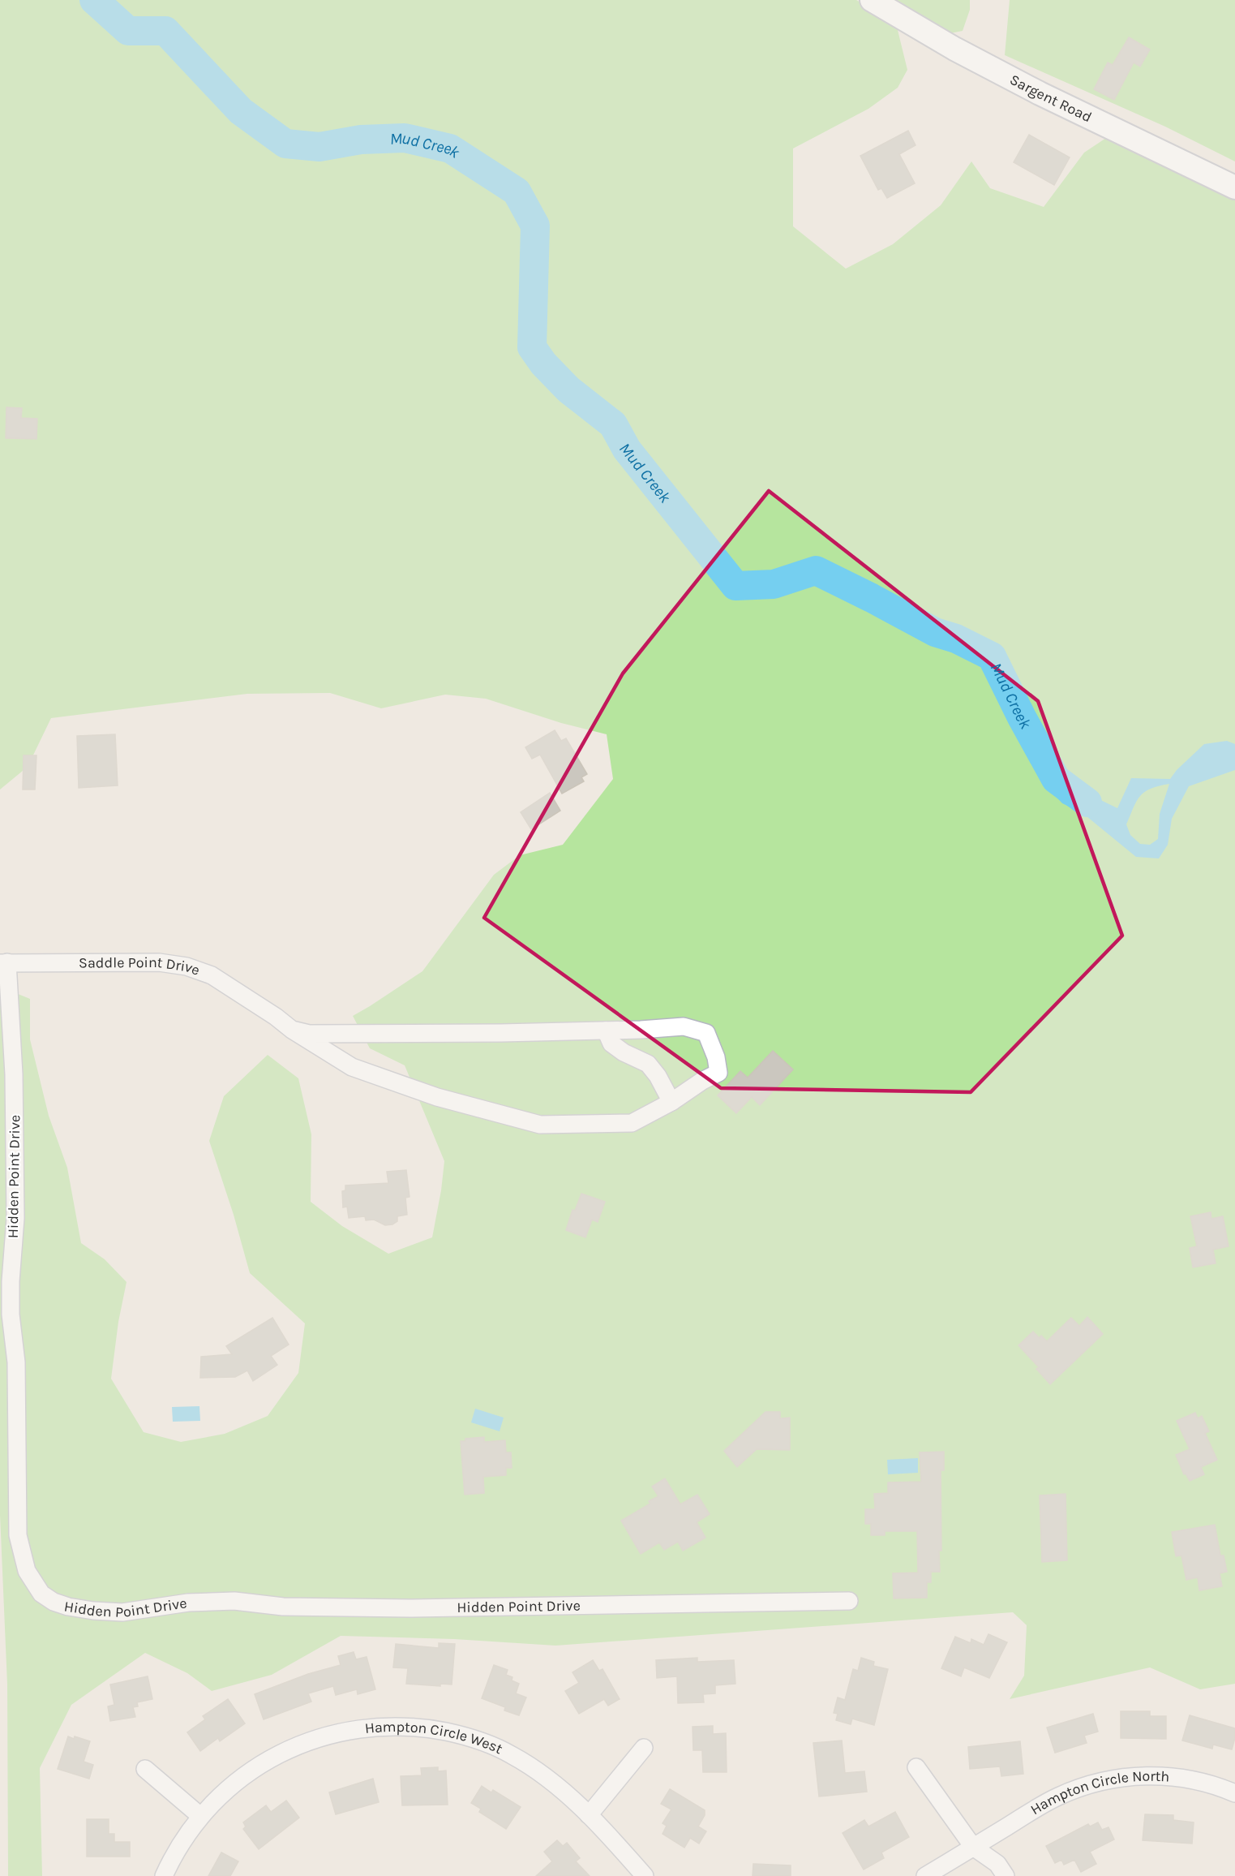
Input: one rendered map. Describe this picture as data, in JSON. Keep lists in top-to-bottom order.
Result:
{
  "streets": {
    "street": [
      "Sargent Road",
      "Saddle Point Drive",
      "Hidden Point Drive",
      "Hampton Circle West",
      "Hampton Circle North"
    ]
  },
  "crossings": [
    ["Saddle Point Drive", "Hidden Point Drive"]
  ],
  "water": ["Mud Creek"]
}
